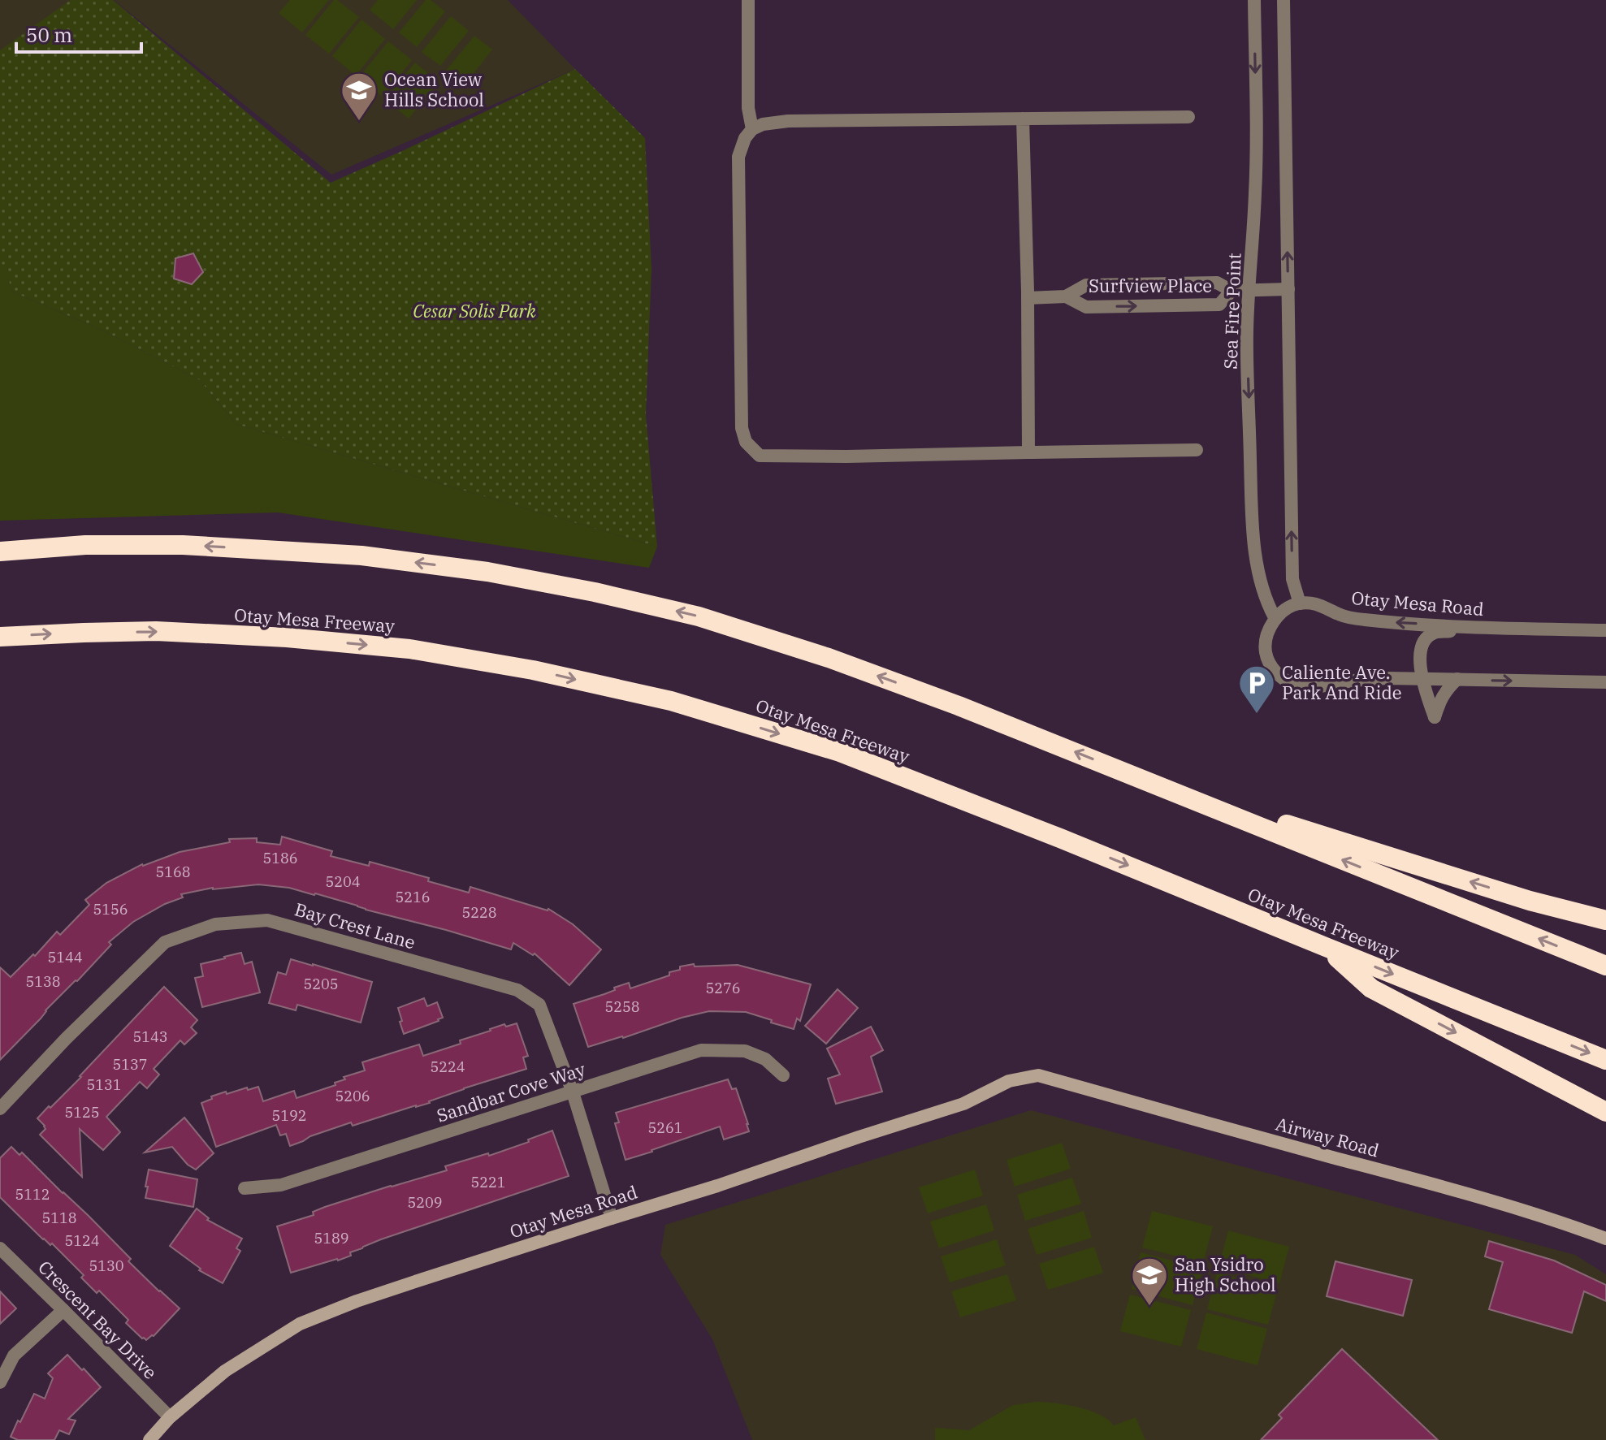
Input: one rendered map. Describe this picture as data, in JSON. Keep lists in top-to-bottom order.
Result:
{
  "streets": {
    "highway": ["Otay Mesa Freeway"],
    "main road": ["Otay Mesa Road", "Airway Road"],
    "street": [
      "Surfview Place",
      "Sea Fire Point",
      "Bay Crest Lane",
      "Sandbar Cove Way",
      "Crescent Bay Drive"
    ]
  },
  "crossings": [
    ["Surfview Place", "Sea Fire Point"],
    ["Otay Mesa Road", "Bay Crest Lane"],
    ["Otay Mesa Road", "Airway Road"],
    ["Otay Mesa Road", "Crescent Bay Drive"],
    ["Bay Crest Lane", "Sandbar Cove Way"]
  ],
  "parks": ["Cesar Solis Park"],
  "places": {
    "school or university": ["Ocean View Hills School", "San Ysidro High School"],
    "parking": ["Caliente Ave. Park And Ride"]
  },
  "house_numbers": [
    "5186",
    "5168",
    "5204",
    "5216",
    "5156",
    "5228",
    "5144",
    "5138",
    "5205",
    "5276",
    "5258",
    "5143",
    "5137",
    "5224",
    "5131",
    "5206",
    "5125",
    "5192",
    "5261",
    "5221",
    "5112",
    "5209",
    "5118",
    "5189",
    "5124",
    "5130"
  ],
  "scale_bar": "50 m"
}
